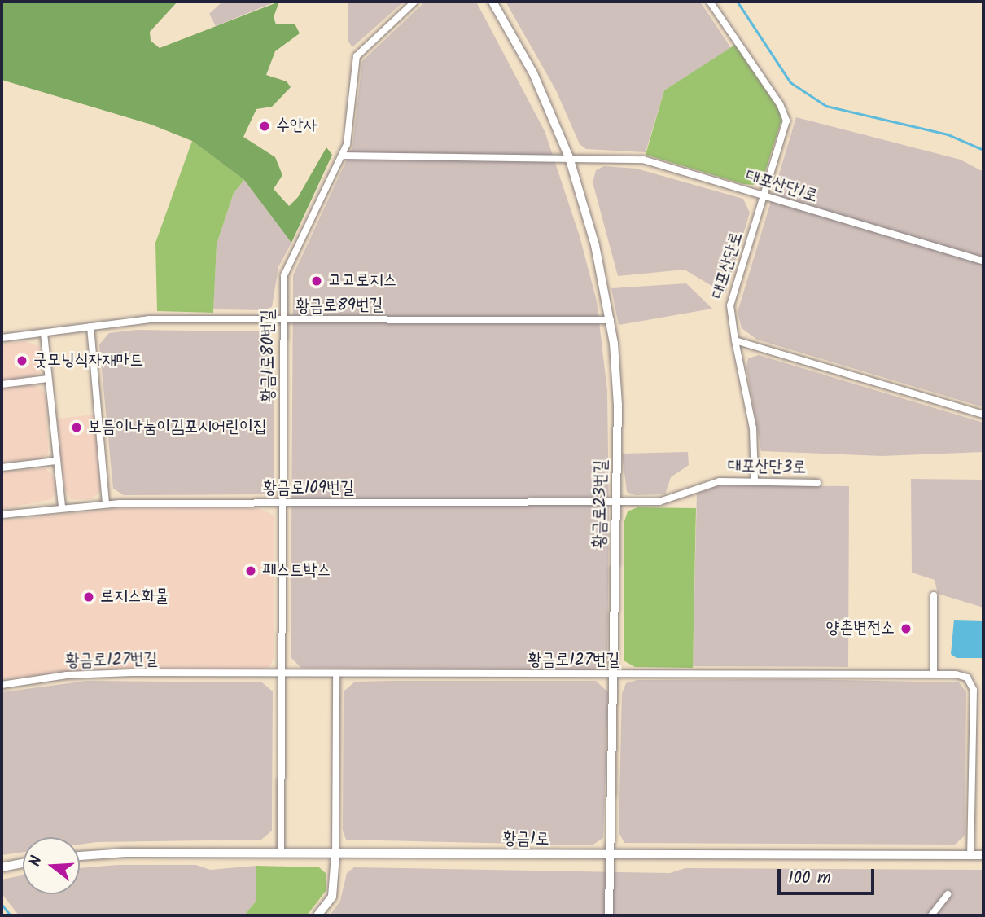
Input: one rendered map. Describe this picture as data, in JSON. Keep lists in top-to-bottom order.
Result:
{
  "streets": {
    "street": [
      "대포산단1로",
      "대포산단로",
      "황금로89번길",
      "황금1로80번길",
      "대포산단3로",
      "황금로109번길",
      "황금로23번길",
      "황금로127번길",
      "황금1로"
    ]
  },
  "crossings": [
    ["대포산단1로", "대포산단로"],
    ["대포산단1로", "황금로23번길"],
    ["대포산단로", "대포산단3로"],
    ["황금로89번길", "황금1로80번길"],
    ["황금로89번길", "황금로23번길"],
    ["황금1로80번길", "황금로109번길"],
    ["황금1로80번길", "황금로127번길"],
    ["황금1로80번길", "황금1로"],
    ["대포산단3로", "황금로109번길"],
    ["대포산단3로", "황금로23번길"],
    ["황금로109번길", "황금로23번길"],
    ["황금로23번길", "황금로127번길"],
    ["황금로23번길", "황금1로"],
    ["황금로127번길", "황금1로"]
  ],
  "places": [
    "수안사",
    "고고로지스",
    "굿모닝식자재마트",
    "보듬이나눔이김포시어린이집",
    "패스트박스",
    "로지스화물",
    "양촌변전소"
  ],
  "scale_bar": "100 m",
  "north": "left"
}
